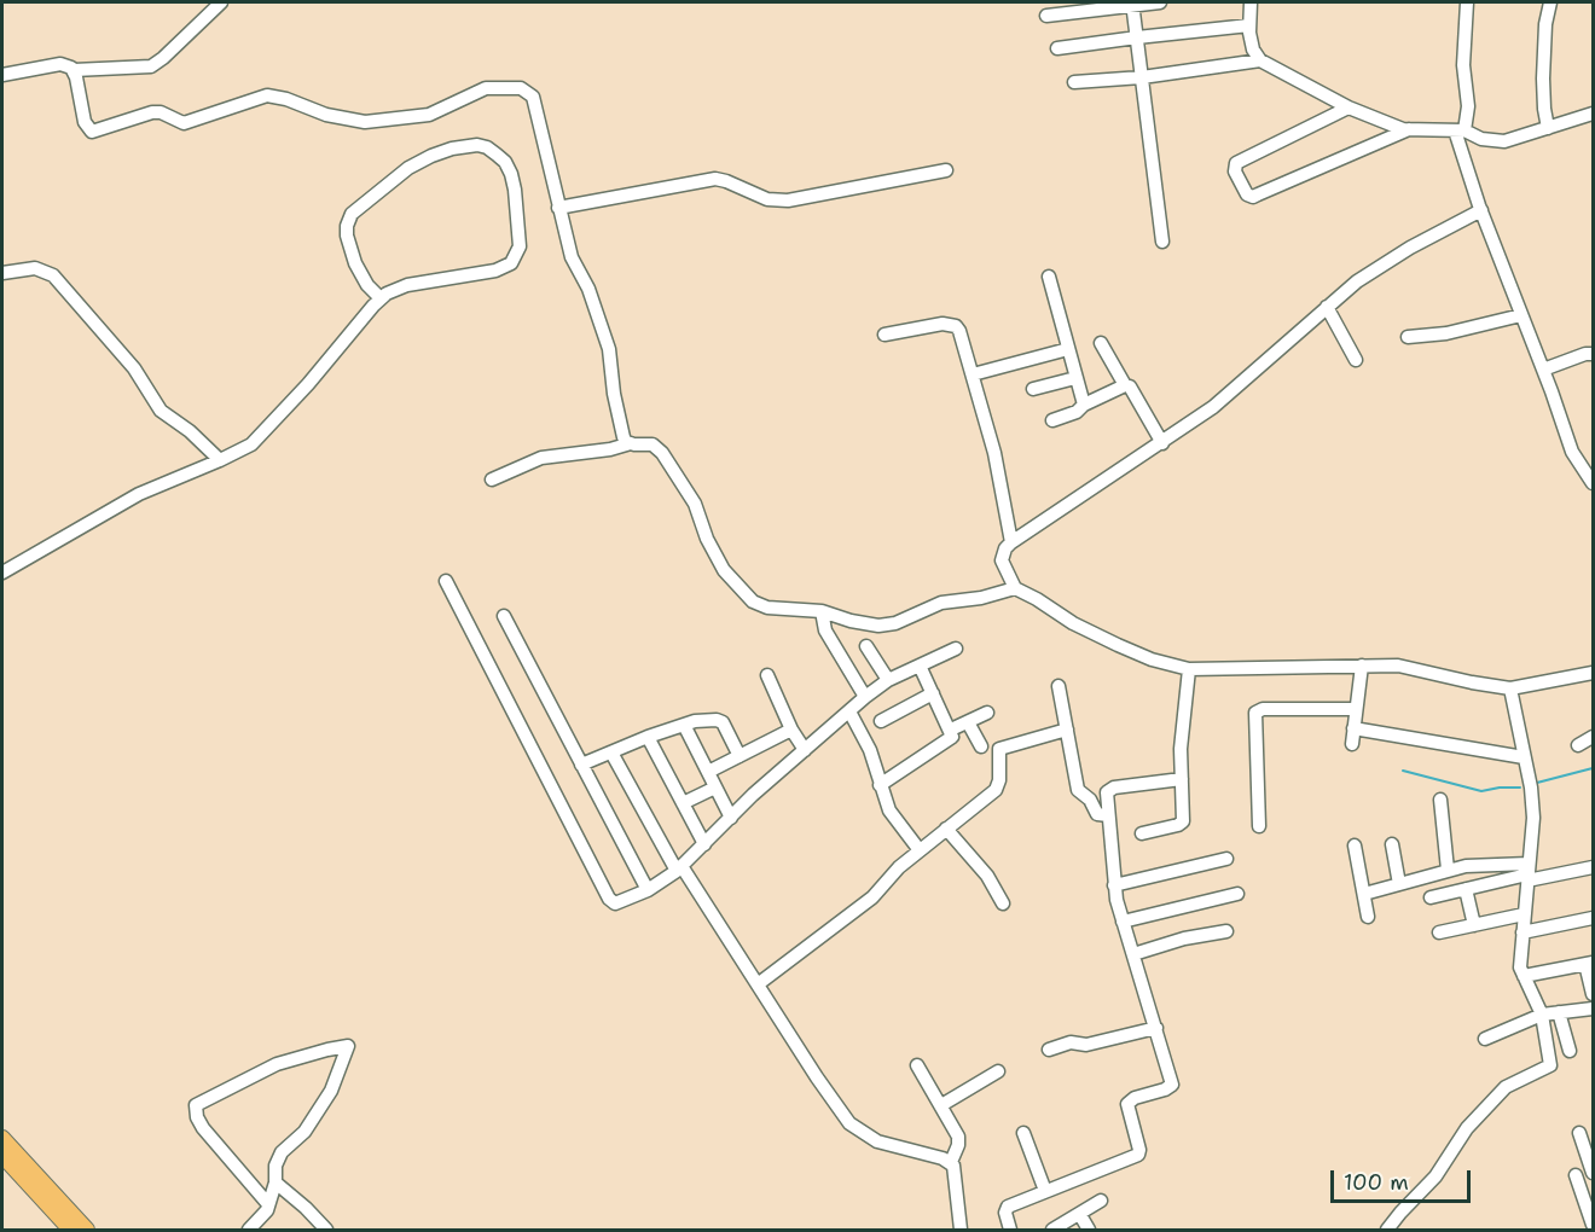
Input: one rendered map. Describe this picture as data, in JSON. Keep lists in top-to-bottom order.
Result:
{
  "scale_bar": "100 m"
}
